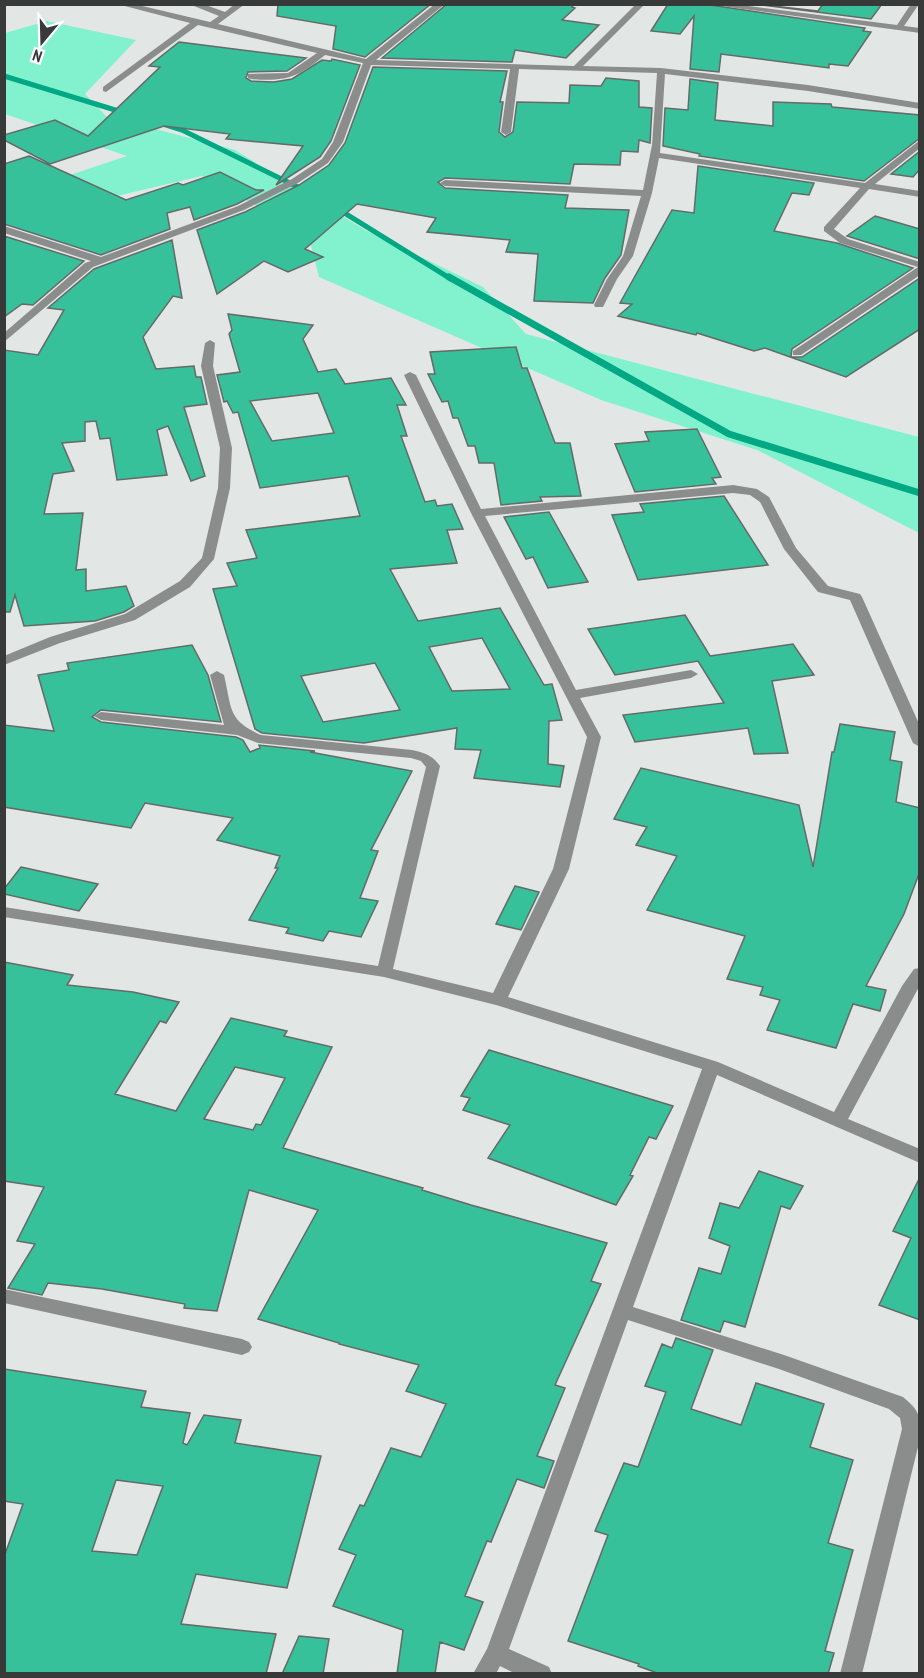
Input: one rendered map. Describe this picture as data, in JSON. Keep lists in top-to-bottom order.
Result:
{
  "north": "bottom"
}
